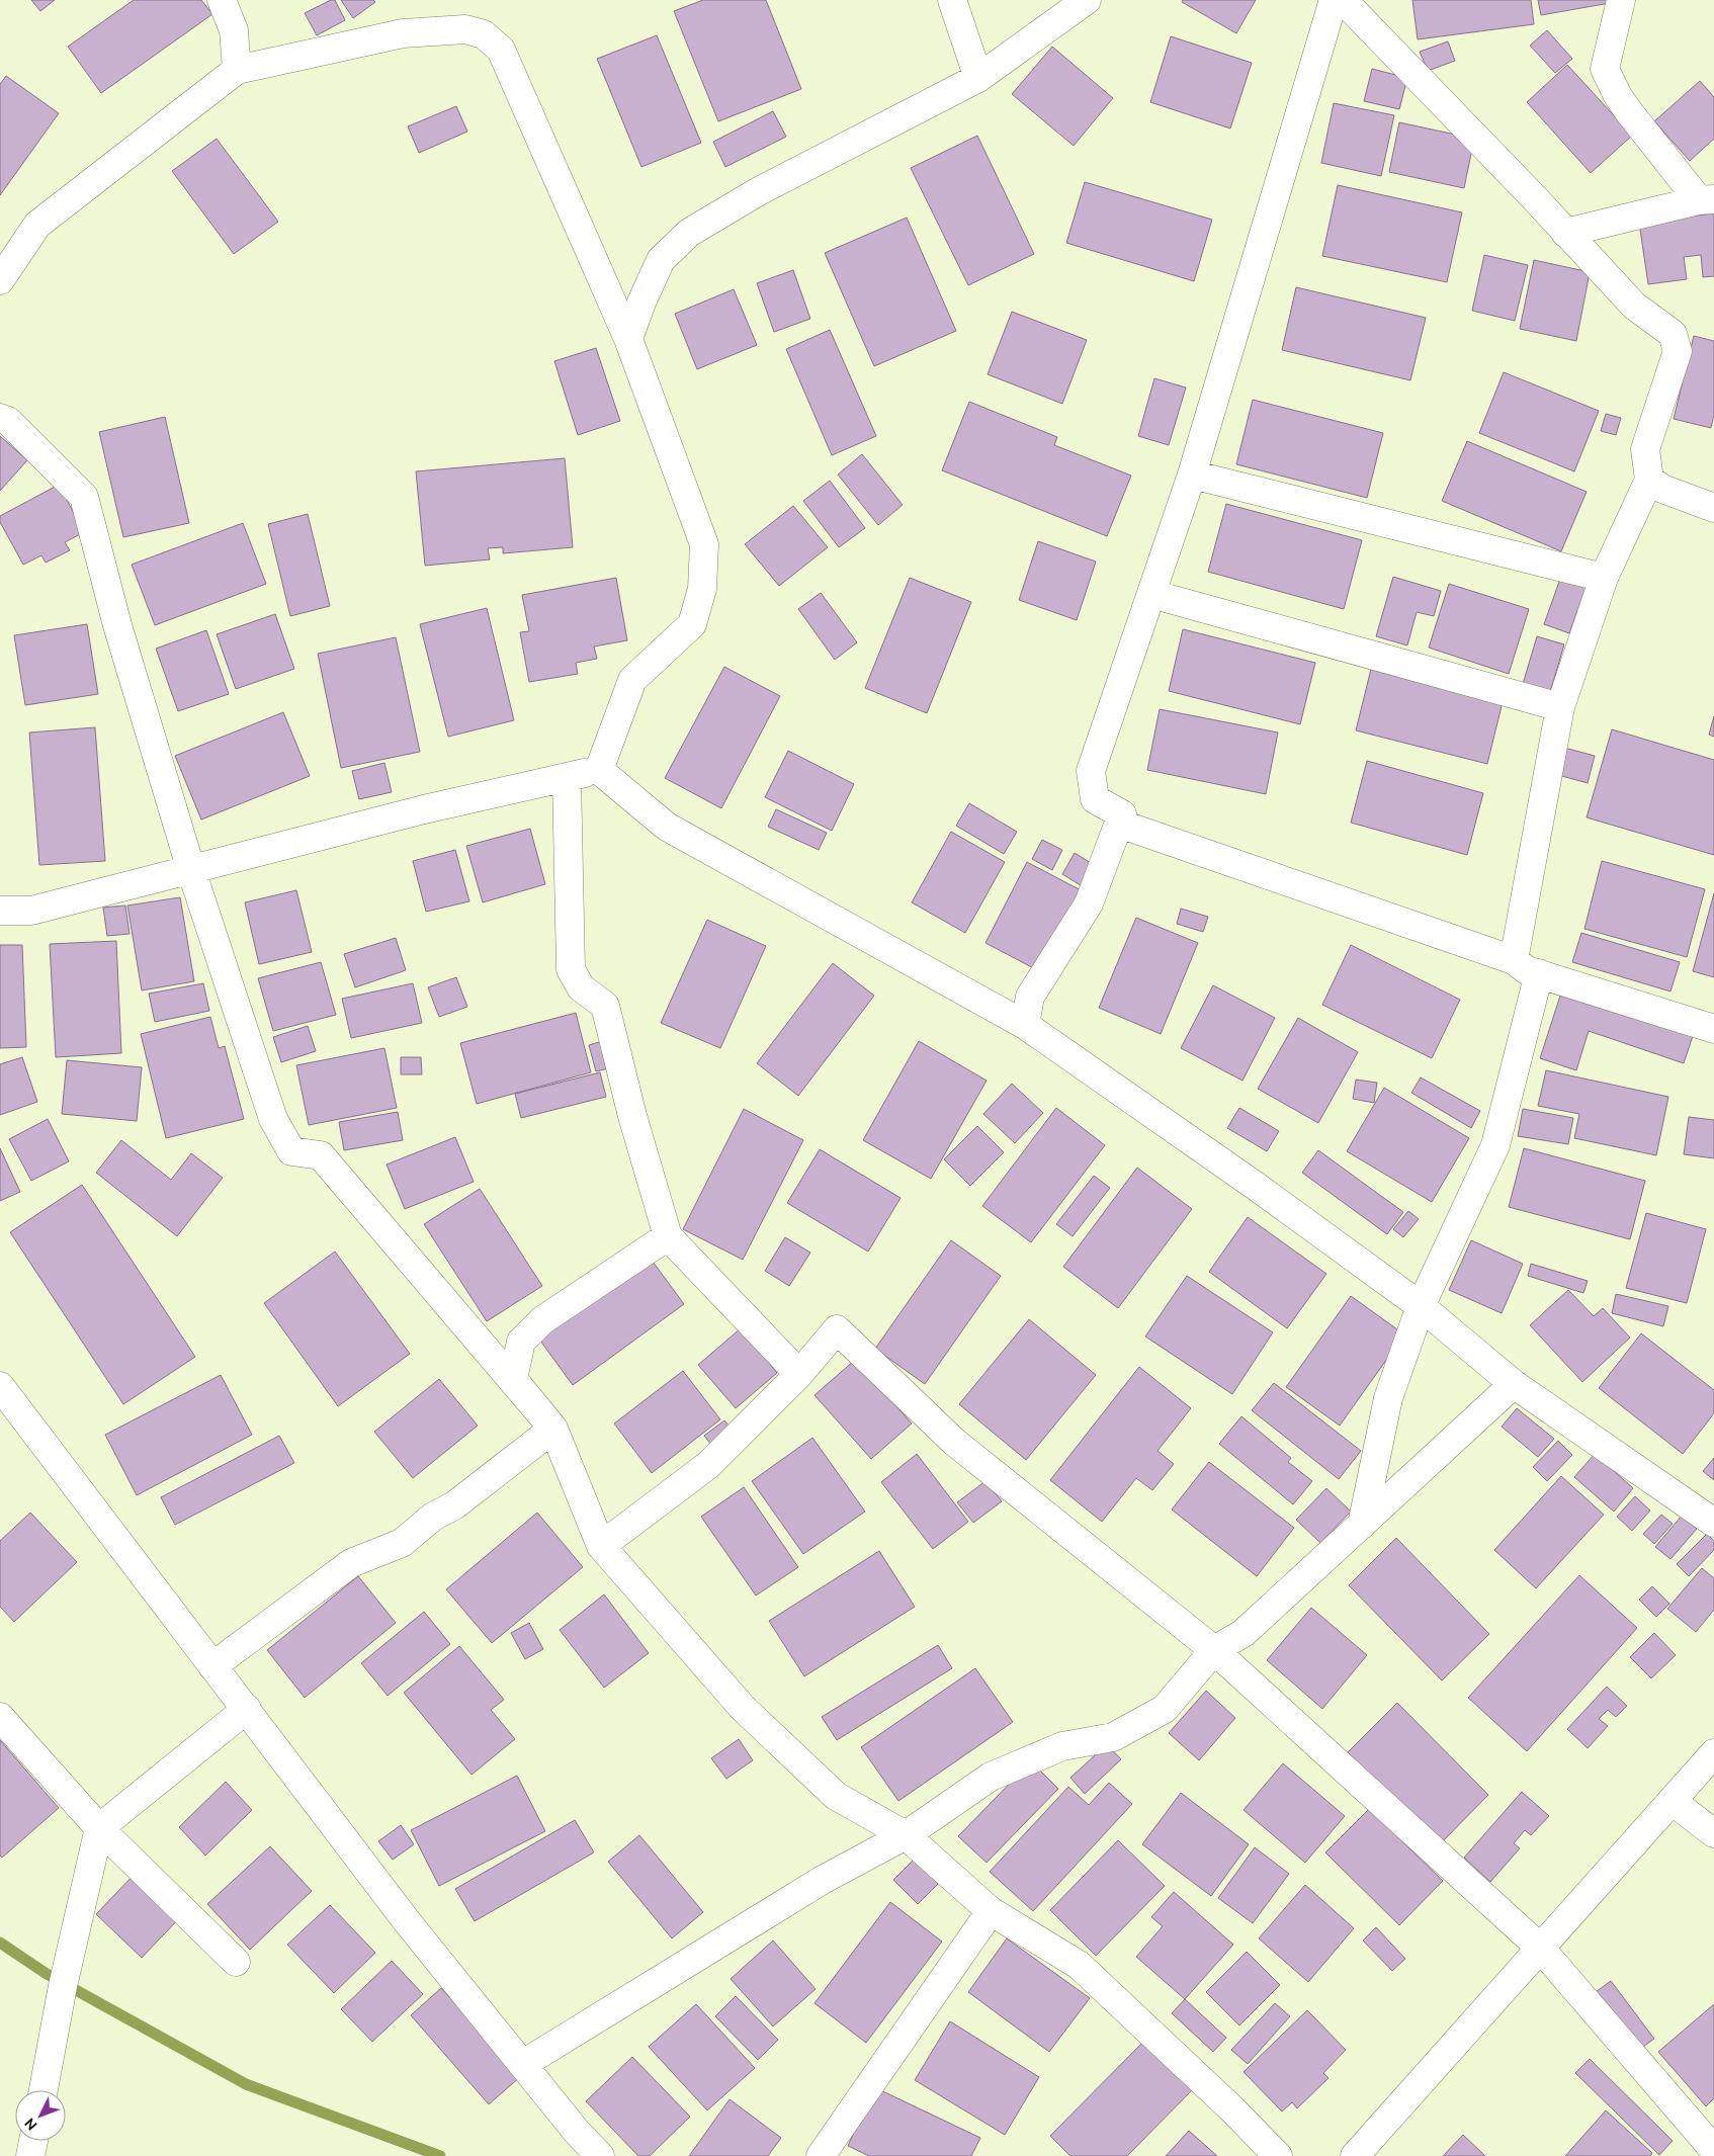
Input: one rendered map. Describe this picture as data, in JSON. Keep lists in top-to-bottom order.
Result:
{
  "north": "bottom left"
}
